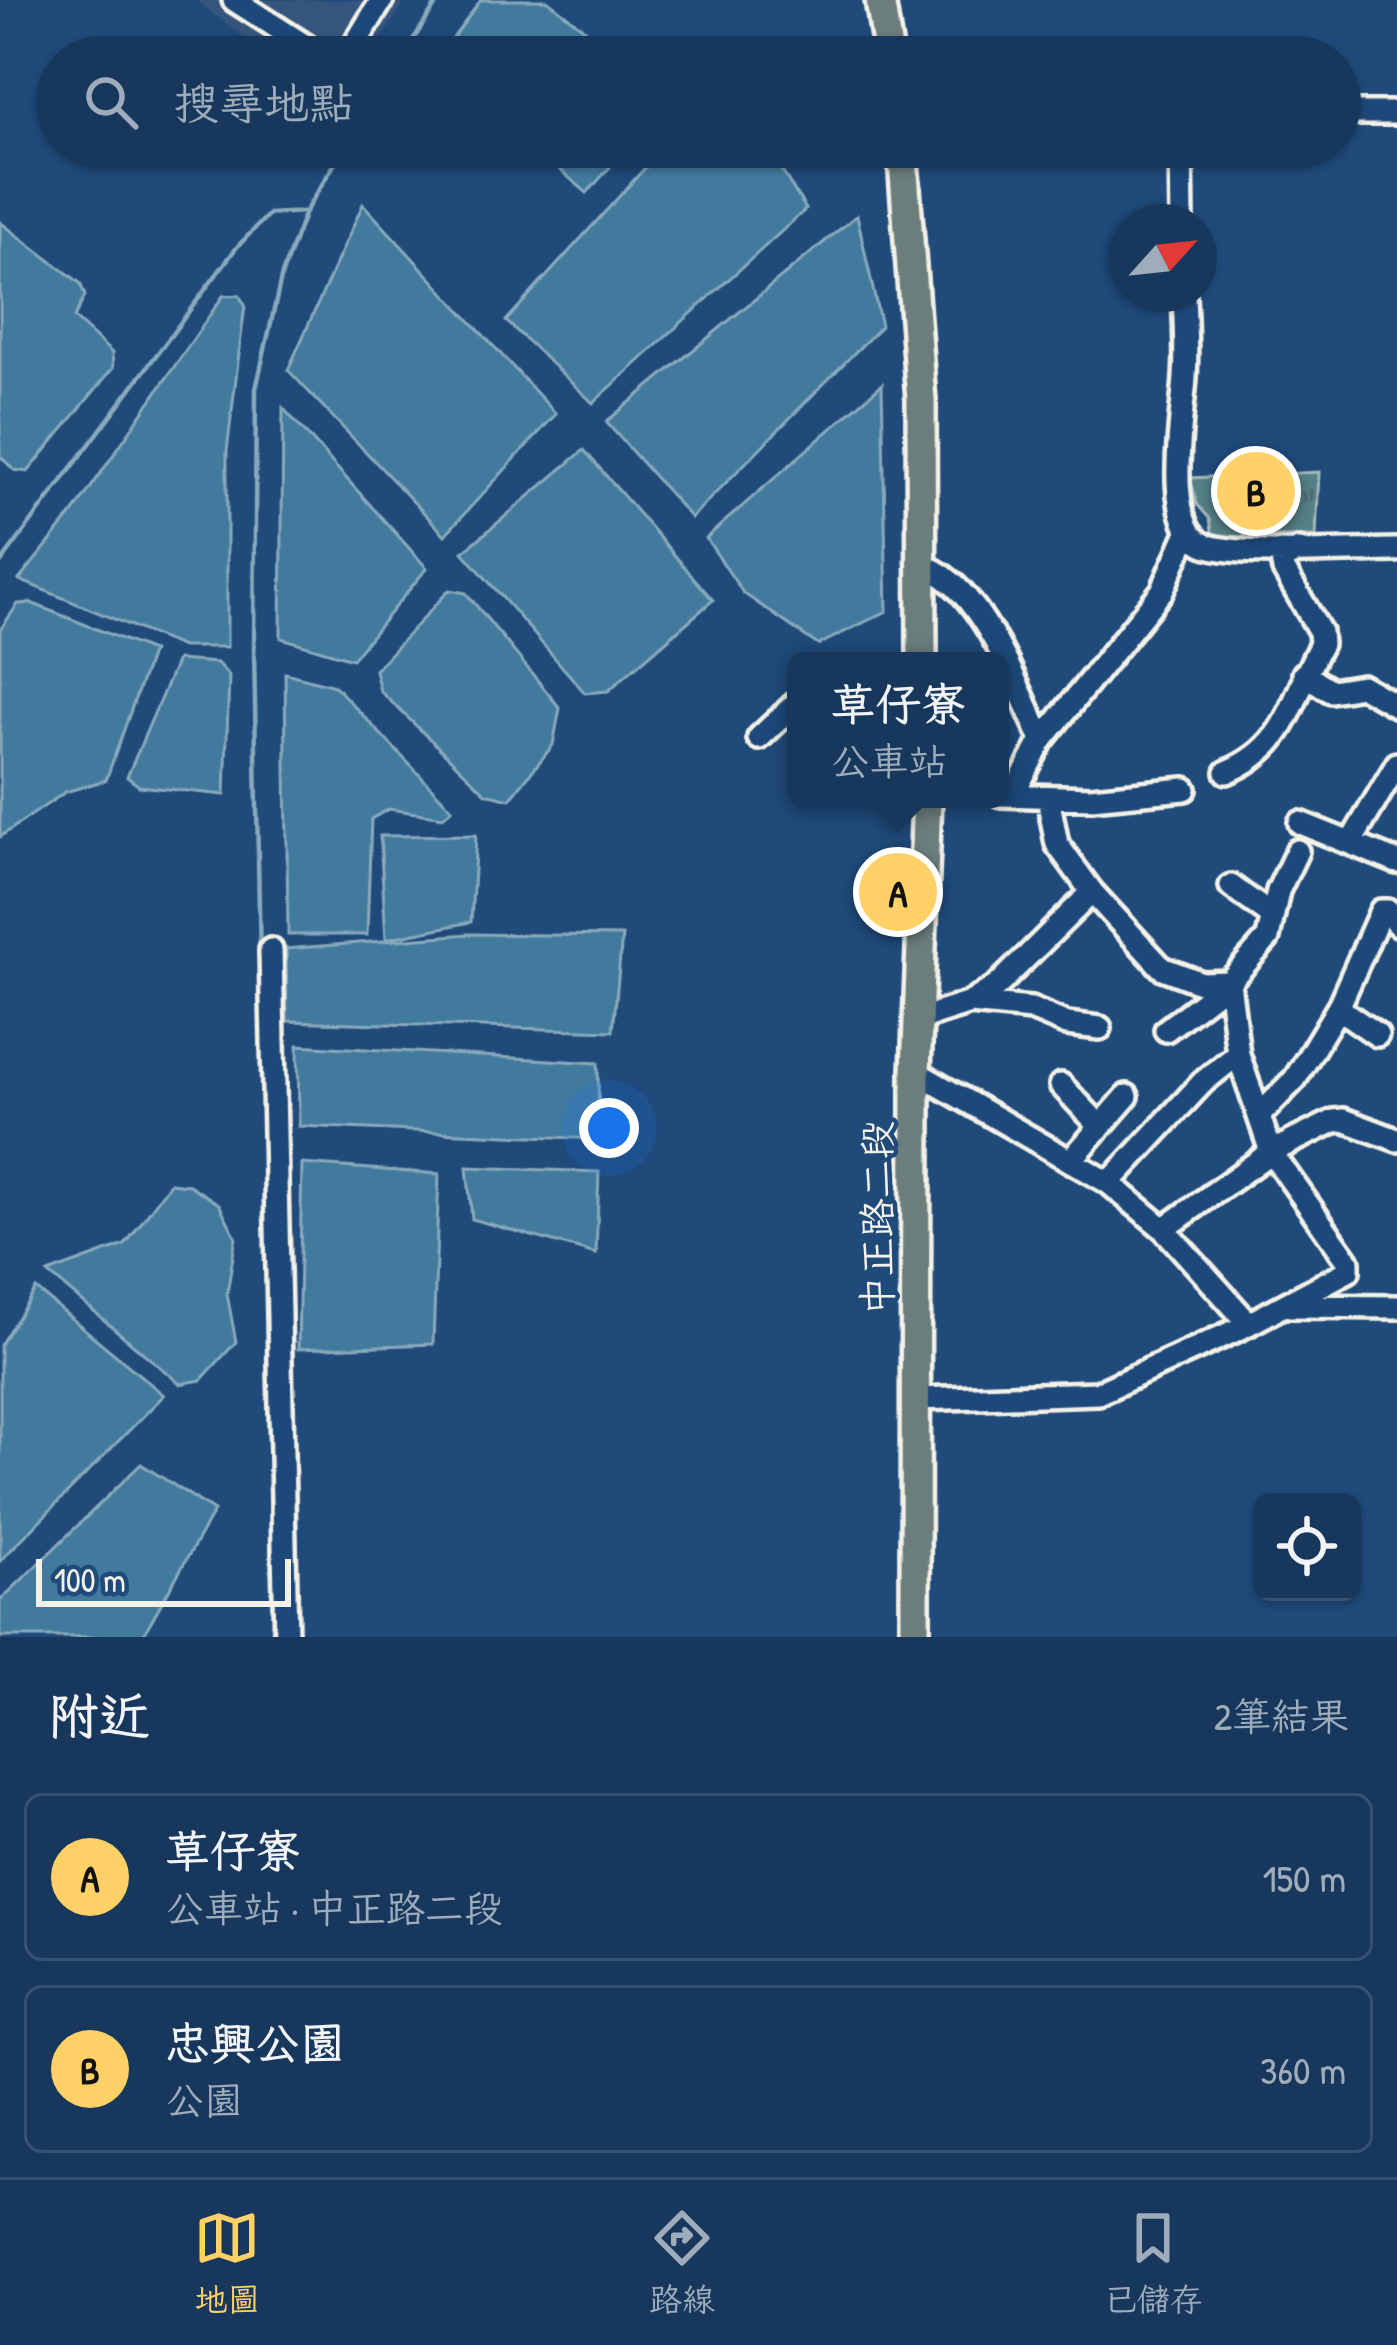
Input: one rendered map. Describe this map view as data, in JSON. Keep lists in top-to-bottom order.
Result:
{
  "streets": {
    "main road": ["中正路二段"]
  },
  "scale_bar": "100 m",
  "north": "top right",
  "page": {
    "search": "搜尋地點",
    "pins": ["B", "A"],
    "popup": ["草仔寮", "公車站"],
    "scale": "100 m",
    "heading": ["附近", "2筆結果"],
    "list": [
      {
        "mark": "A",
        "name": "草仔寮",
        "note": "公車站 · 中正路二段",
        "value": "150 m"
      },
      {
        "mark": "B",
        "name": "忠興公園",
        "note": "公園",
        "value": "360 m"
      }
    ],
    "nav": ["地圖", "路線", "已儲存"]
  }
}
